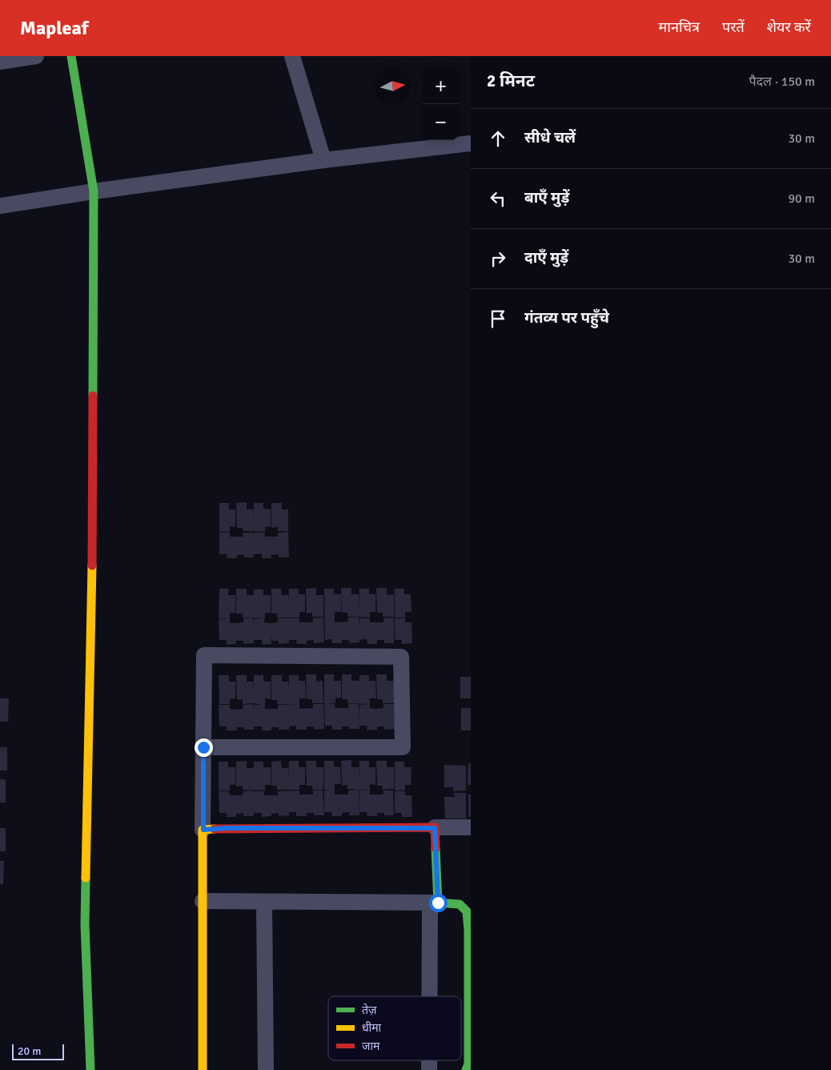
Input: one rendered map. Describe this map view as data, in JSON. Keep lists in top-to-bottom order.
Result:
{
  "legend": ["तेज़", "धीमा", "जाम"],
  "scale_bar": "20 m",
  "north": "right",
  "page": {
    "header": "Mapleaf",
    "nav": ["मानचित्र", "परतें", "शेयर करें"],
    "heading": ["2 मिनट", "पैदल · 150 m"],
    "map_buttons": ["+", "−"],
    "list": [
      ["सीधे चलें", "30 m"],
      ["बाएँ मुड़ें", "90 m"],
      ["दाएँ मुड़ें", "30 m"],
      "गंतव्य पर पहुँचे"
    ],
    "scale": "20 m"
  }
}
